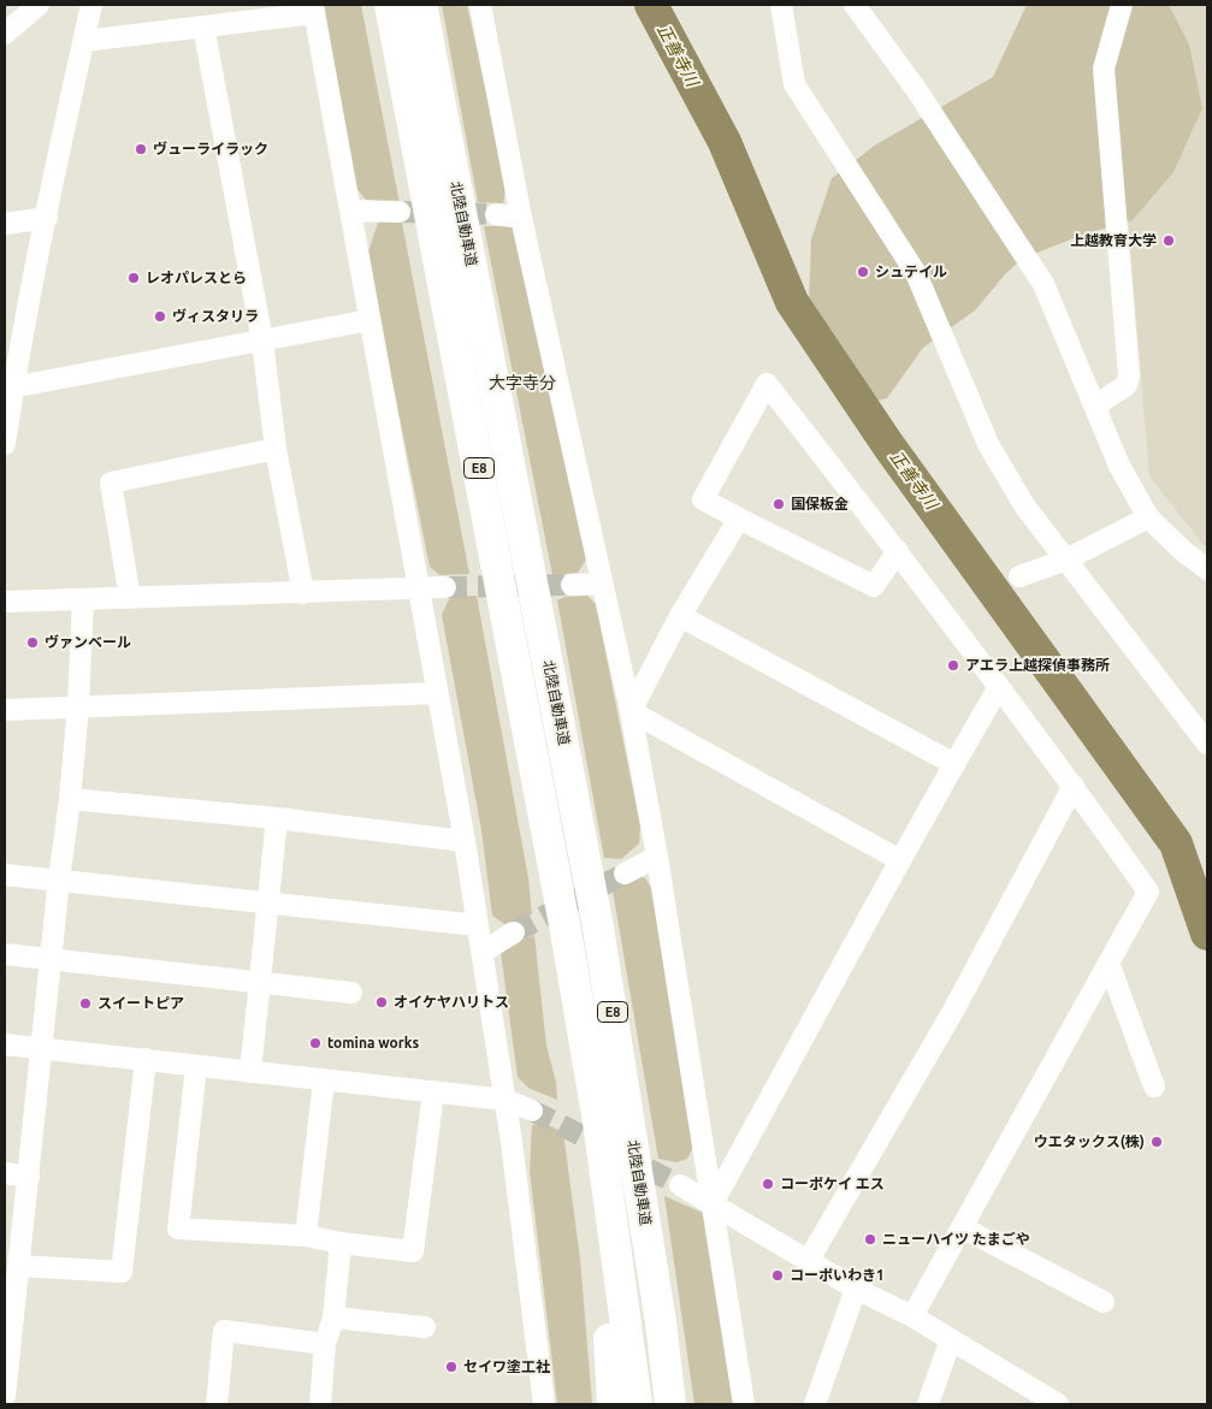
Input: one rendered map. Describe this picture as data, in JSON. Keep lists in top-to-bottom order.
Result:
{
  "streets": {
    "highway": ["北陸自動車道", "E8"]
  },
  "districts": ["大字寺分"],
  "water": ["正善寺川"],
  "places": [
    "ヴューライラック",
    "上越教育大学",
    "シュテイル",
    "レオパレスとら",
    "ヴィスタリラ",
    "国保板金",
    "ヴァンベール",
    "アエラ上越探偵事務所",
    "オイケヤハリトス",
    "スイートピア",
    "tomina works",
    "ウエタックス(株)",
    "コーポケイ エス",
    "ニューハイツ たまごや",
    "コーポいわき1",
    "セイワ塗工社"
  ]
}
